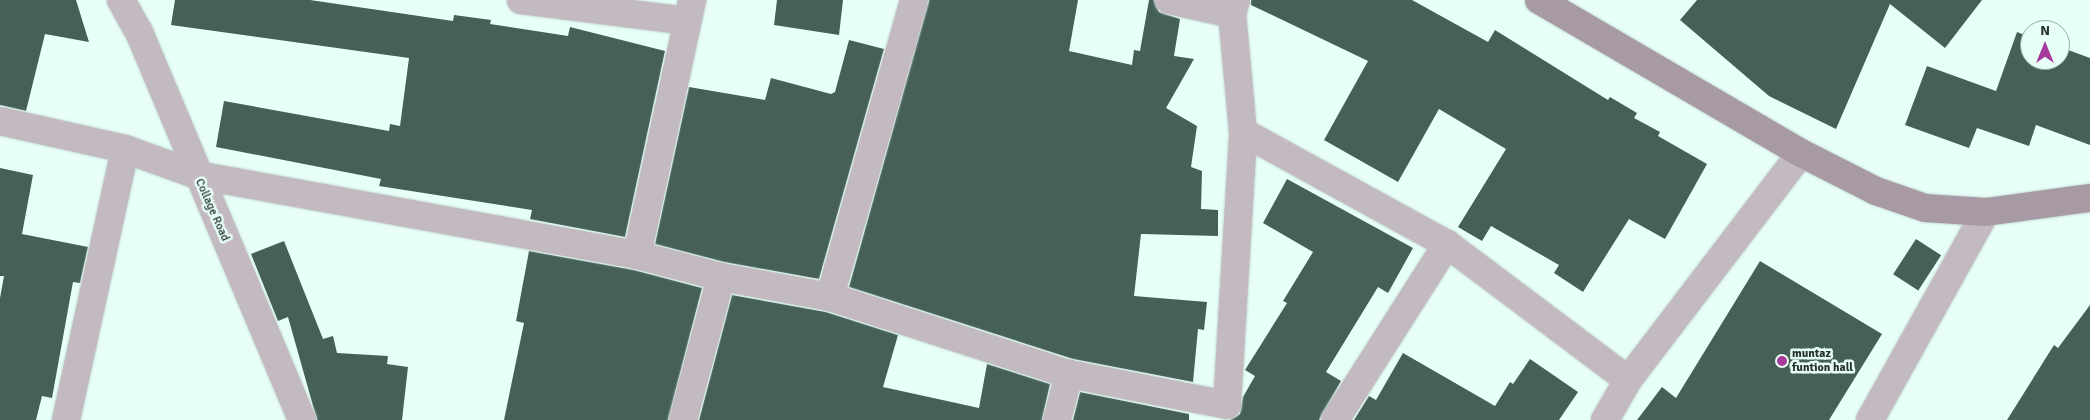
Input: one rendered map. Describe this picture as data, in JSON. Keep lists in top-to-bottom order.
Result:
{
  "streets": {
    "street": ["Collage Road"]
  },
  "places": ["muntaz funtion hall"],
  "north": "top"
}
